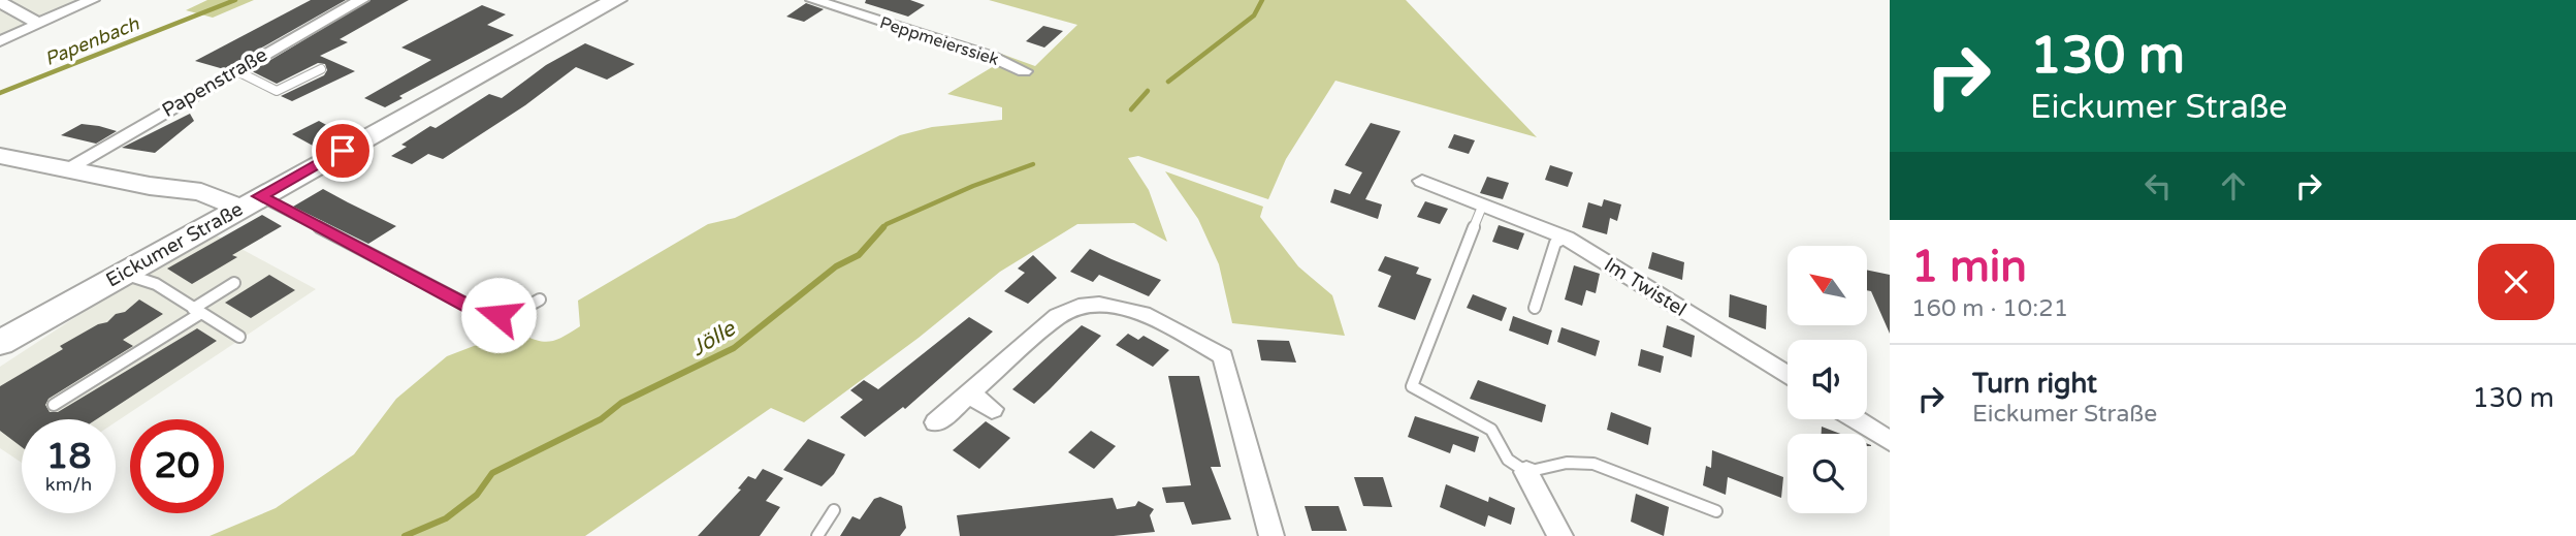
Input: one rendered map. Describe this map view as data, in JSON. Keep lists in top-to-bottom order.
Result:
{
  "streets": {
    "main road": ["Eickumer Straße"],
    "street": ["Peppmeierssiek", "Papenstraße", "Im Twistel"]
  },
  "water": ["Papenbach", "Jölle"],
  "north": "top left",
  "page": {
    "turn": ["130 m", "Eickumer Straße"],
    "heading": ["1 min", "160 m · 10:21"],
    "list": [
      {
        "name": "Turn right",
        "note": "Eickumer Straße",
        "value": "130 m"
      }
    ],
    "speed": "18 km/h",
    "limit": "20"
  }
}
